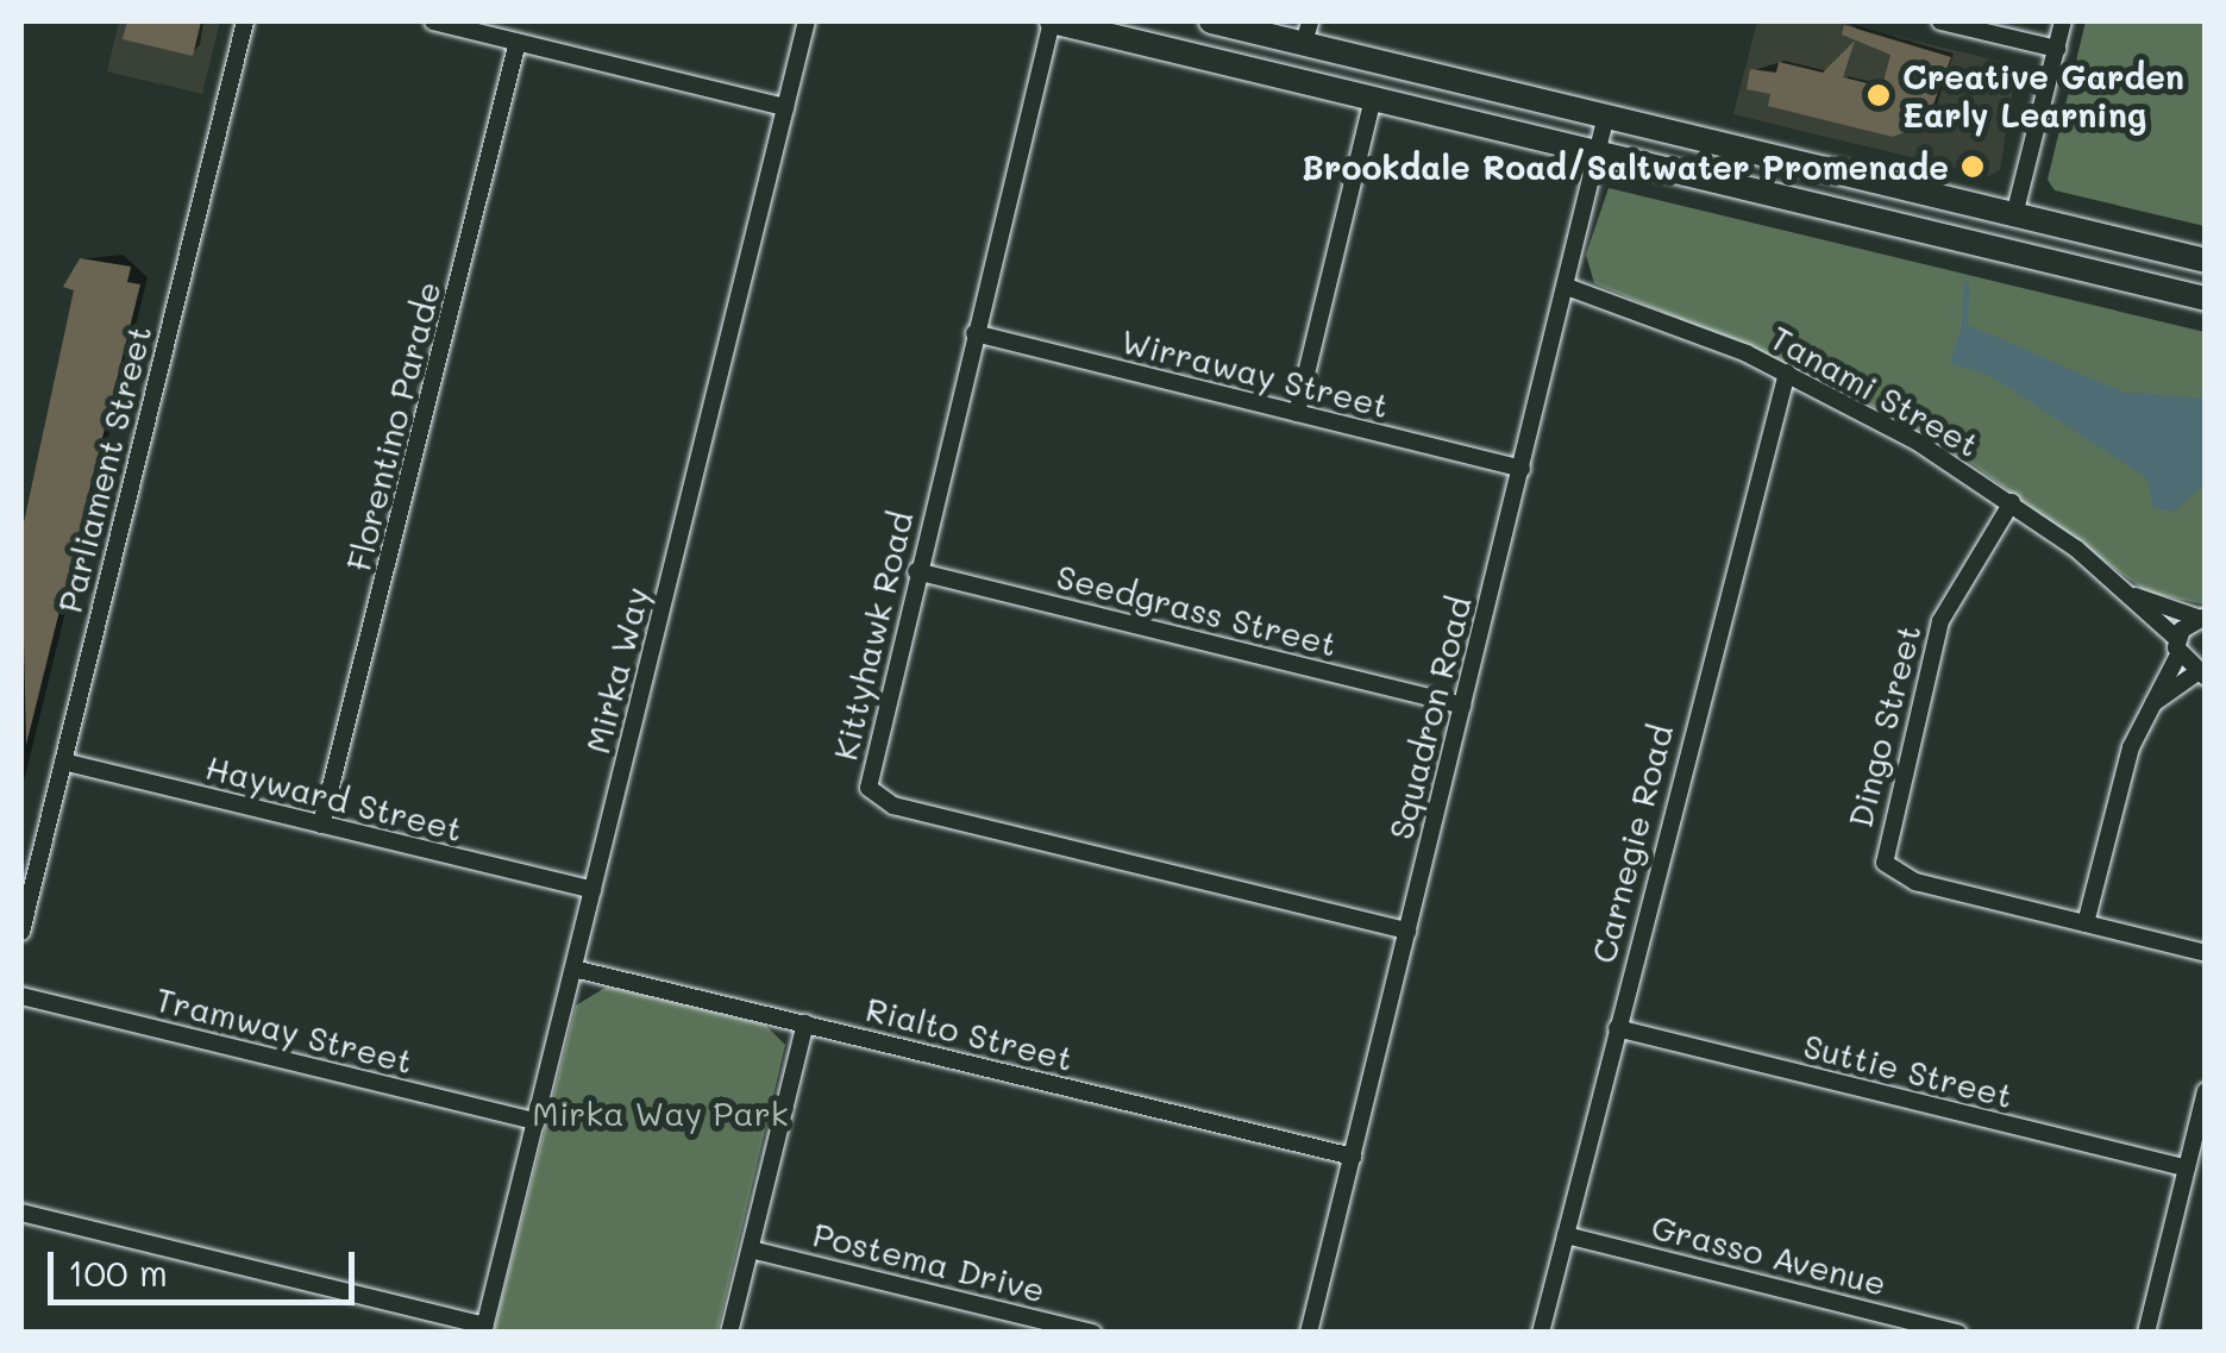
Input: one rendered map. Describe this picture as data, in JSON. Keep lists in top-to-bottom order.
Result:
{
  "streets": {
    "street": [
      "Wirraway Street",
      "Tanami Street",
      "Florentino Parade",
      "Parliament Street",
      "Seedgrass Street",
      "Kittyhawk Road",
      "Mirka Way",
      "Squadron Road",
      "Dingo Street",
      "Hayward Street",
      "Carnegie Road",
      "Tramway Street",
      "Rialto Street",
      "Suttie Street",
      "Grasso Avenue",
      "Postema Drive"
    ]
  },
  "crossings": [
    ["Wirraway Street", "Kittyhawk Road"],
    ["Wirraway Street", "Squadron Road"],
    ["Tanami Street", "Squadron Road"],
    ["Tanami Street", "Dingo Street"],
    ["Tanami Street", "Carnegie Road"],
    ["Florentino Parade", "Hayward Street"],
    ["Parliament Street", "Hayward Street"],
    ["Seedgrass Street", "Kittyhawk Road"],
    ["Seedgrass Street", "Squadron Road"],
    ["Kittyhawk Road", "Squadron Road"],
    ["Mirka Way", "Hayward Street"],
    ["Mirka Way", "Tramway Street"],
    ["Mirka Way", "Rialto Street"],
    ["Squadron Road", "Rialto Street"],
    ["Carnegie Road", "Suttie Street"],
    ["Carnegie Road", "Grasso Avenue"]
  ],
  "parks": ["Mirka Way Park"],
  "places": ["Creative Garden Early Learning", "Brookdale Road/Saltwater Promenade"],
  "scale_bar": "100 m"
}
